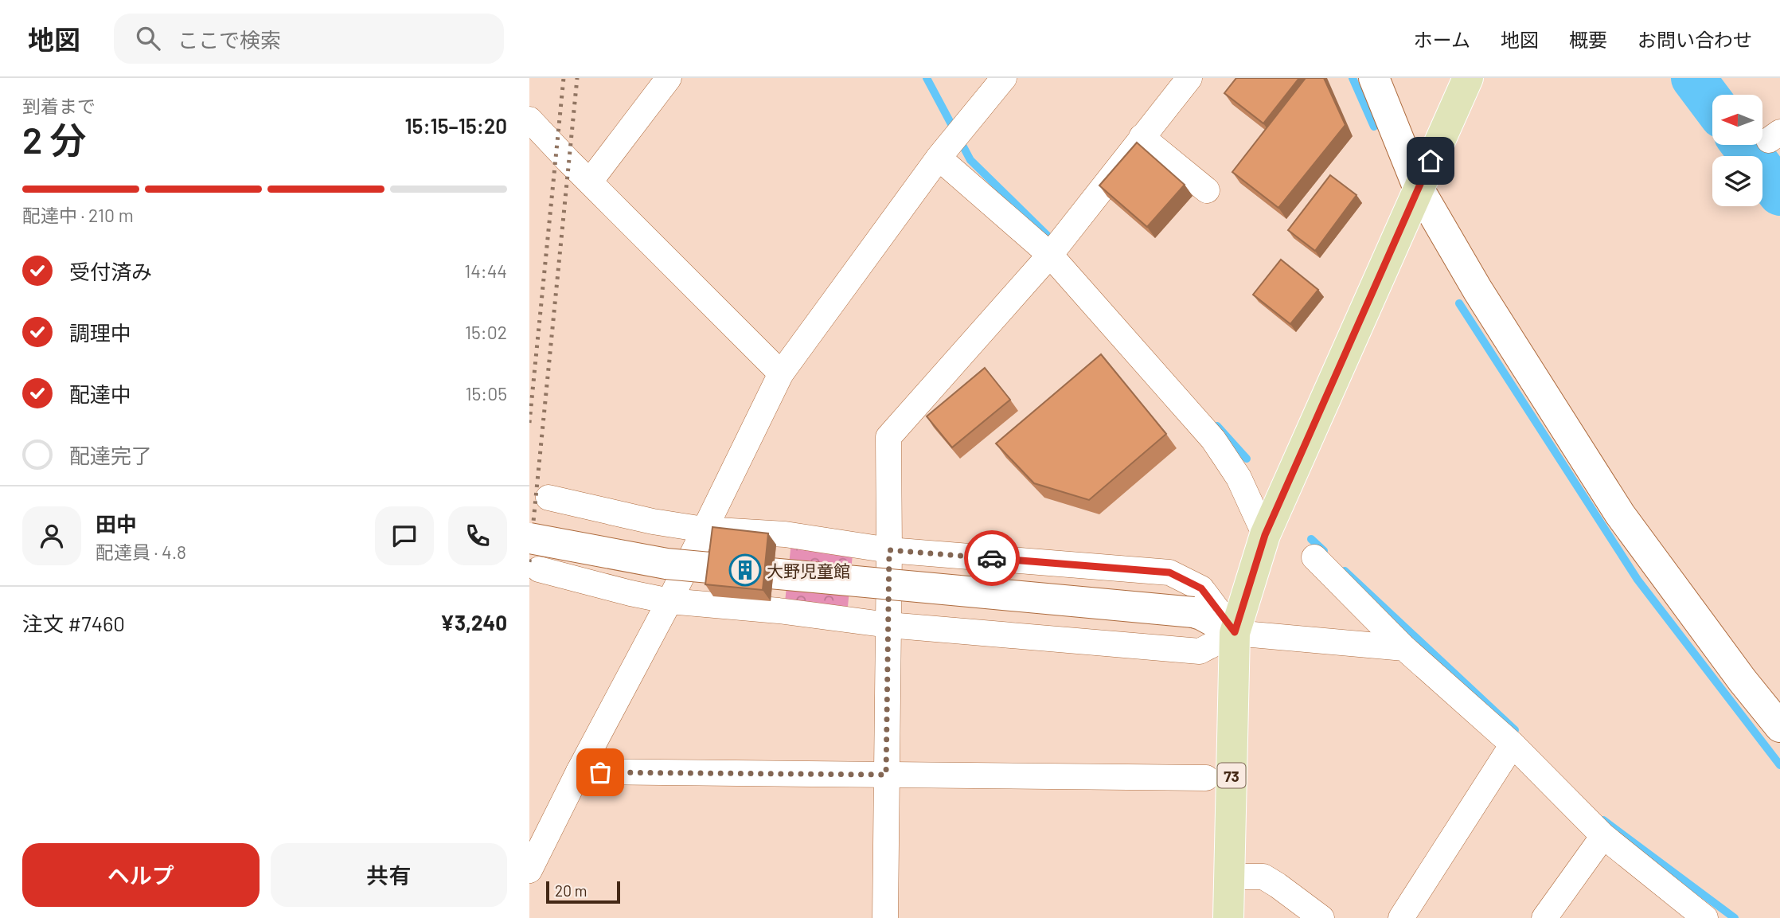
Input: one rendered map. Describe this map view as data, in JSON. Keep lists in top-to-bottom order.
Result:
{
  "streets": {
    "main road": ["73"]
  },
  "places": {
    "building": ["大野児童館"]
  },
  "scale_bar": "20 m",
  "north": "left",
  "page": {
    "header": "地図",
    "search": "ここで検索",
    "nav": [
      "ホーム",
      "地図",
      "概要",
      "お問い合わせ"
    ],
    "heading": ["2 分", "到着まで", "15:15–15:20"],
    "panel": [
      "田中",
      "配達員 · 4.8",
      "注文 #7460",
      "¥3,240"
    ],
    "bar": "配達中 · 210 m",
    "list": [
      ["受付済み", "14:44"],
      ["調理中", "15:02"],
      ["配達中", "15:05"],
      "配達完了"
    ],
    "buttons": ["ヘルプ", "共有"],
    "scale": "20 m"
  }
}
